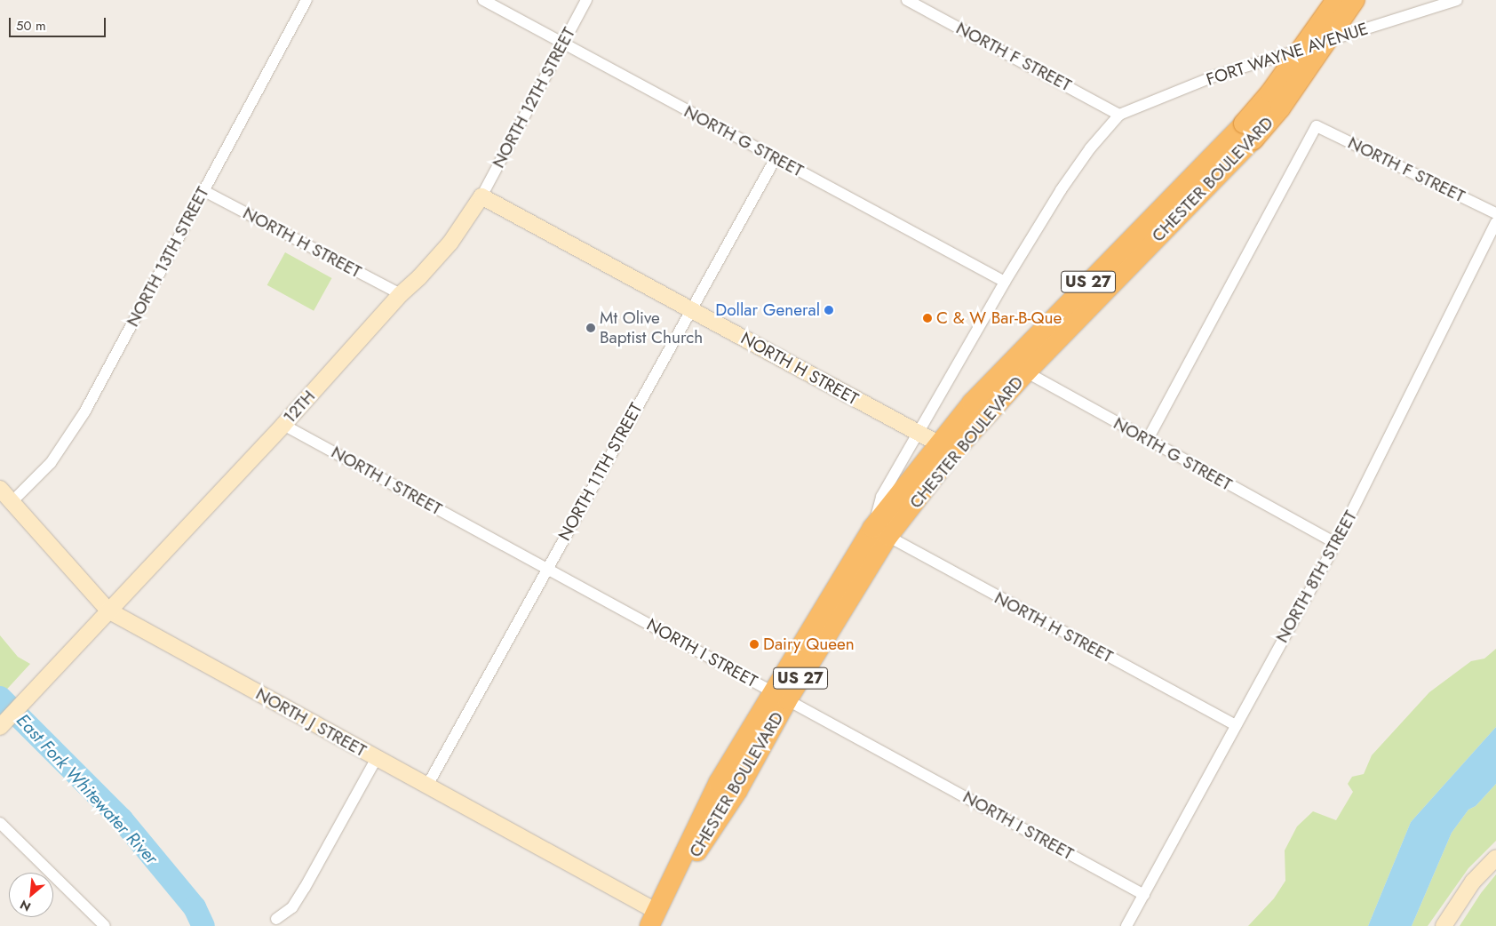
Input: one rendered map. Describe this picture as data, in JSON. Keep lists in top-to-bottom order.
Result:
{
  "streets": {
    "highway": ["CHESTER BOULEVARD", "US 27"],
    "street": [
      "FORT WAYNE AVENUE",
      "NORTH F STREET",
      "NORTH 12TH STREET",
      "NORTH G STREET",
      "NORTH H STREET",
      "NORTH 13TH STREET",
      "12TH",
      "NORTH 11TH STREET",
      "NORTH I STREET",
      "NORTH 8TH STREET",
      "NORTH J STREET"
    ]
  },
  "crossings": [
    ["FORT WAYNE AVENUE", "NORTH F STREET"],
    ["FORT WAYNE AVENUE", "CHESTER BOULEVARD"],
    ["NORTH F STREET", "NORTH G STREET"],
    ["NORTH F STREET", "CHESTER BOULEVARD"],
    ["NORTH 12TH STREET", "NORTH G STREET"],
    ["NORTH 12TH STREET", "NORTH H STREET"],
    ["NORTH 12TH STREET", "12TH"],
    ["NORTH G STREET", "CHESTER BOULEVARD"],
    ["NORTH G STREET", "NORTH 11TH STREET"],
    ["NORTH G STREET", "NORTH 8TH STREET"],
    ["CHESTER BOULEVARD", "NORTH H STREET"],
    ["CHESTER BOULEVARD", "NORTH I STREET"],
    ["CHESTER BOULEVARD", "NORTH J STREET"],
    ["NORTH H STREET", "NORTH 13TH STREET"],
    ["NORTH H STREET", "12TH"],
    ["NORTH H STREET", "NORTH 11TH STREET"],
    ["NORTH H STREET", "NORTH 8TH STREET"],
    ["NORTH 13TH STREET", "NORTH J STREET"],
    ["12TH", "NORTH I STREET"],
    ["12TH", "NORTH J STREET"],
    ["NORTH 11TH STREET", "NORTH I STREET"],
    ["NORTH 11TH STREET", "NORTH J STREET"],
    ["NORTH I STREET", "NORTH 8TH STREET"]
  ],
  "water": ["East Fork Whitewater River"],
  "places": [
    "Dollar General",
    "C & W Bar-B-Que",
    "Mt Olive Baptist Church",
    "Dairy Queen"
  ],
  "scale_bar": "50 m",
  "north": "bottom left"
}
